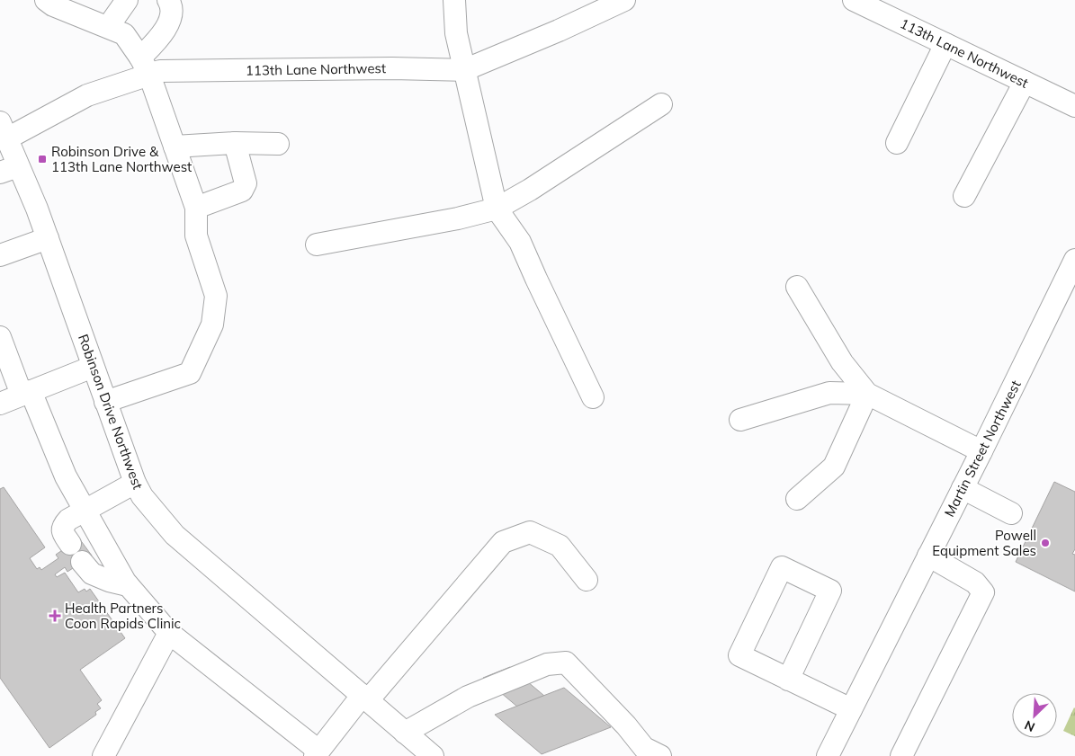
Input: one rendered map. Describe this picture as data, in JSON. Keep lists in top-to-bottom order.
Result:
{
  "streets": {
    "street": ["113th Lane Northwest", "Robinson Drive Northwest", "Martin Street Northwest"]
  },
  "crossings": [
    ["113th Lane Northwest", "Robinson Drive Northwest"]
  ],
  "places": {
    "transit": ["Robinson Drive & 113th Lane Northwest"],
    "other": ["Powell Equipment Sales"],
    "health": ["Health Partners Coon Rapids Clinic"]
  },
  "north": "bottom left"
}
